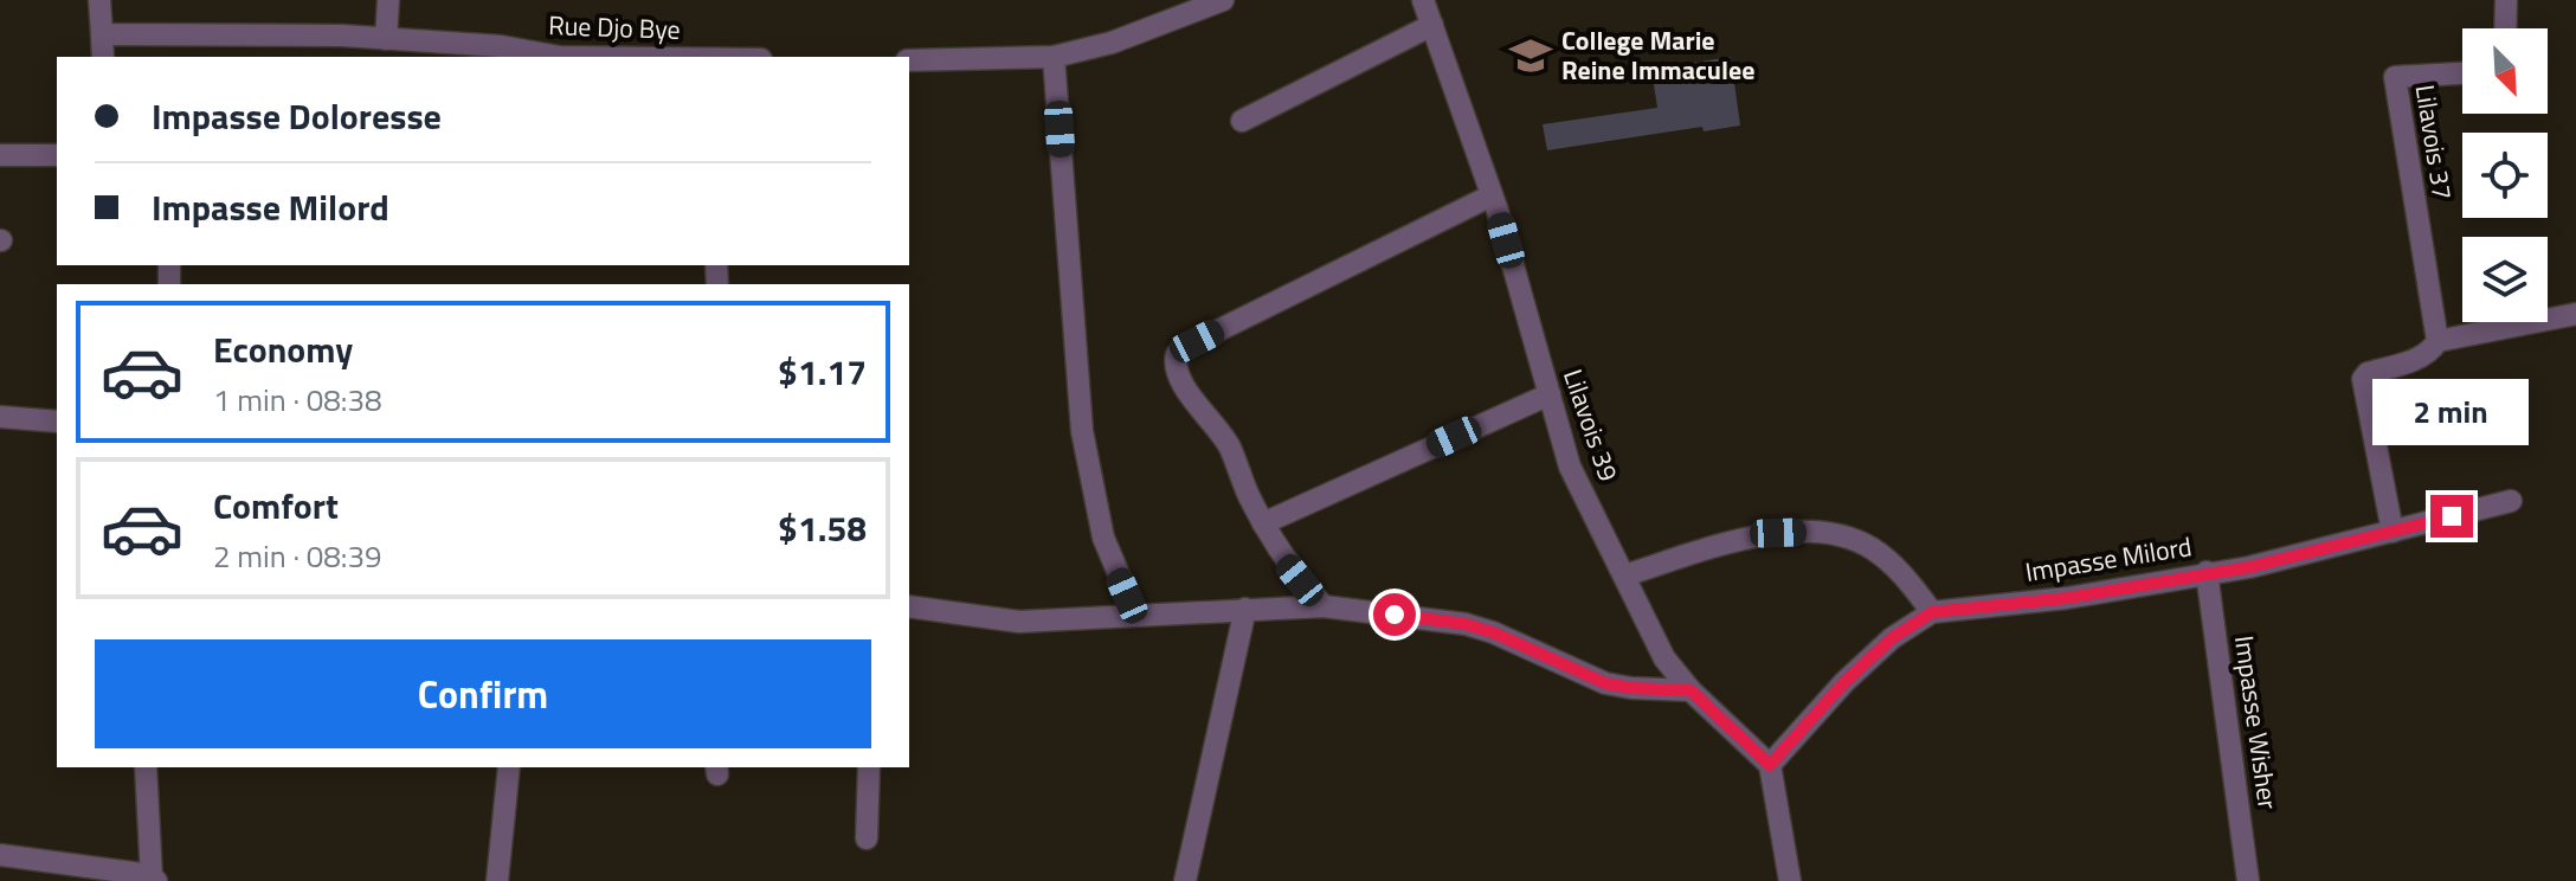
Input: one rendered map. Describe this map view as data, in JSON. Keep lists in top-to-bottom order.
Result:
{
  "streets": {
    "street": [
      "Rue Djo Bye",
      "Lilavois 37",
      "Lilavois 39",
      "Impasse Milord",
      "Impasse Wisher"
    ]
  },
  "crossings": [
    ["Lilavois 39", "Impasse Milord"],
    ["Impasse Milord", "Impasse Wisher"]
  ],
  "places": {
    "school or university": ["College Marie Reine Immaculee"]
  },
  "north": "bottom right",
  "page": {
    "banner": ["Impasse Doloresse", "Impasse Milord"],
    "list": [
      {
        "name": "Economy",
        "note": "1 min · 08:38",
        "value": "$1.17"
      },
      {
        "name": "Comfort",
        "note": "2 min · 08:39",
        "value": "$1.58"
      }
    ],
    "bubble": "2 min",
    "buttons": "Confirm"
  }
}
